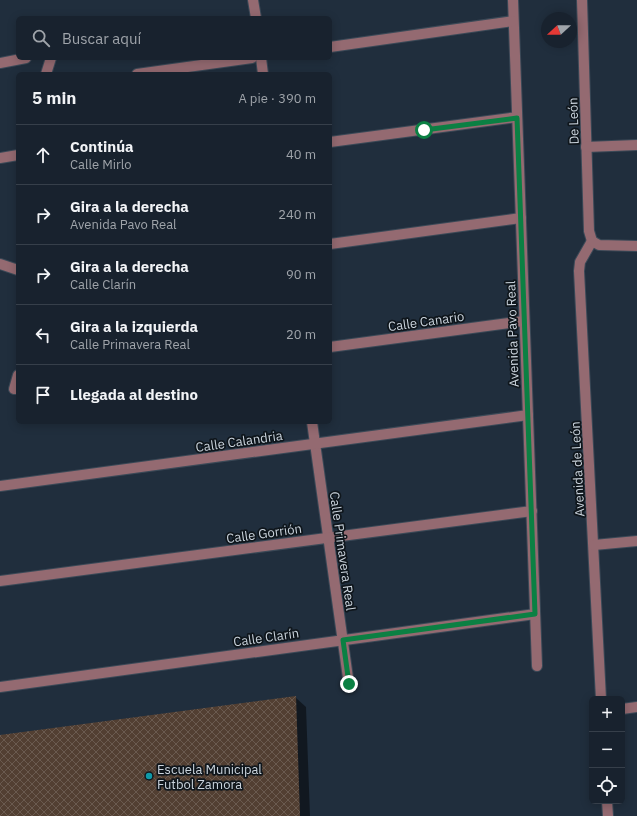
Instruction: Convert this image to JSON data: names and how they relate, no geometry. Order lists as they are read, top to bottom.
{
  "streets": {
    "street": [
      "De León",
      "Calle Canario",
      "Avenida Pavo Real",
      "Calle Calandria",
      "Avenida de León",
      "Calle Gorrión",
      "Calle Primavera Real",
      "Calle Clarín"
    ]
  },
  "crossings": [
    ["De León", "Avenida de León"],
    ["Calle Canario", "Avenida Pavo Real"],
    ["Avenida Pavo Real", "Calle Calandria"],
    ["Avenida Pavo Real", "Calle Gorrión"],
    ["Avenida Pavo Real", "Calle Clarín"],
    ["Calle Calandria", "Calle Primavera Real"],
    ["Calle Gorrión", "Calle Primavera Real"],
    ["Calle Primavera Real", "Calle Clarín"]
  ],
  "places": ["Escuela Municipal Futbol Zamora"],
  "north": "left",
  "page": {
    "search": "Buscar aquí",
    "heading": ["5 min", "A pie · 390 m"],
    "list": [
      ["Continúa", "Calle Mirlo", "40 m"],
      ["Gira a la derecha", "Avenida Pavo Real", "240 m"],
      ["Gira a la derecha", "Calle Clarín", "90 m"],
      ["Gira a la izquierda", "Calle Primavera Real", "20 m"],
      "Llegada al destino"
    ],
    "map_buttons": ["+", "−"]
  }
}
